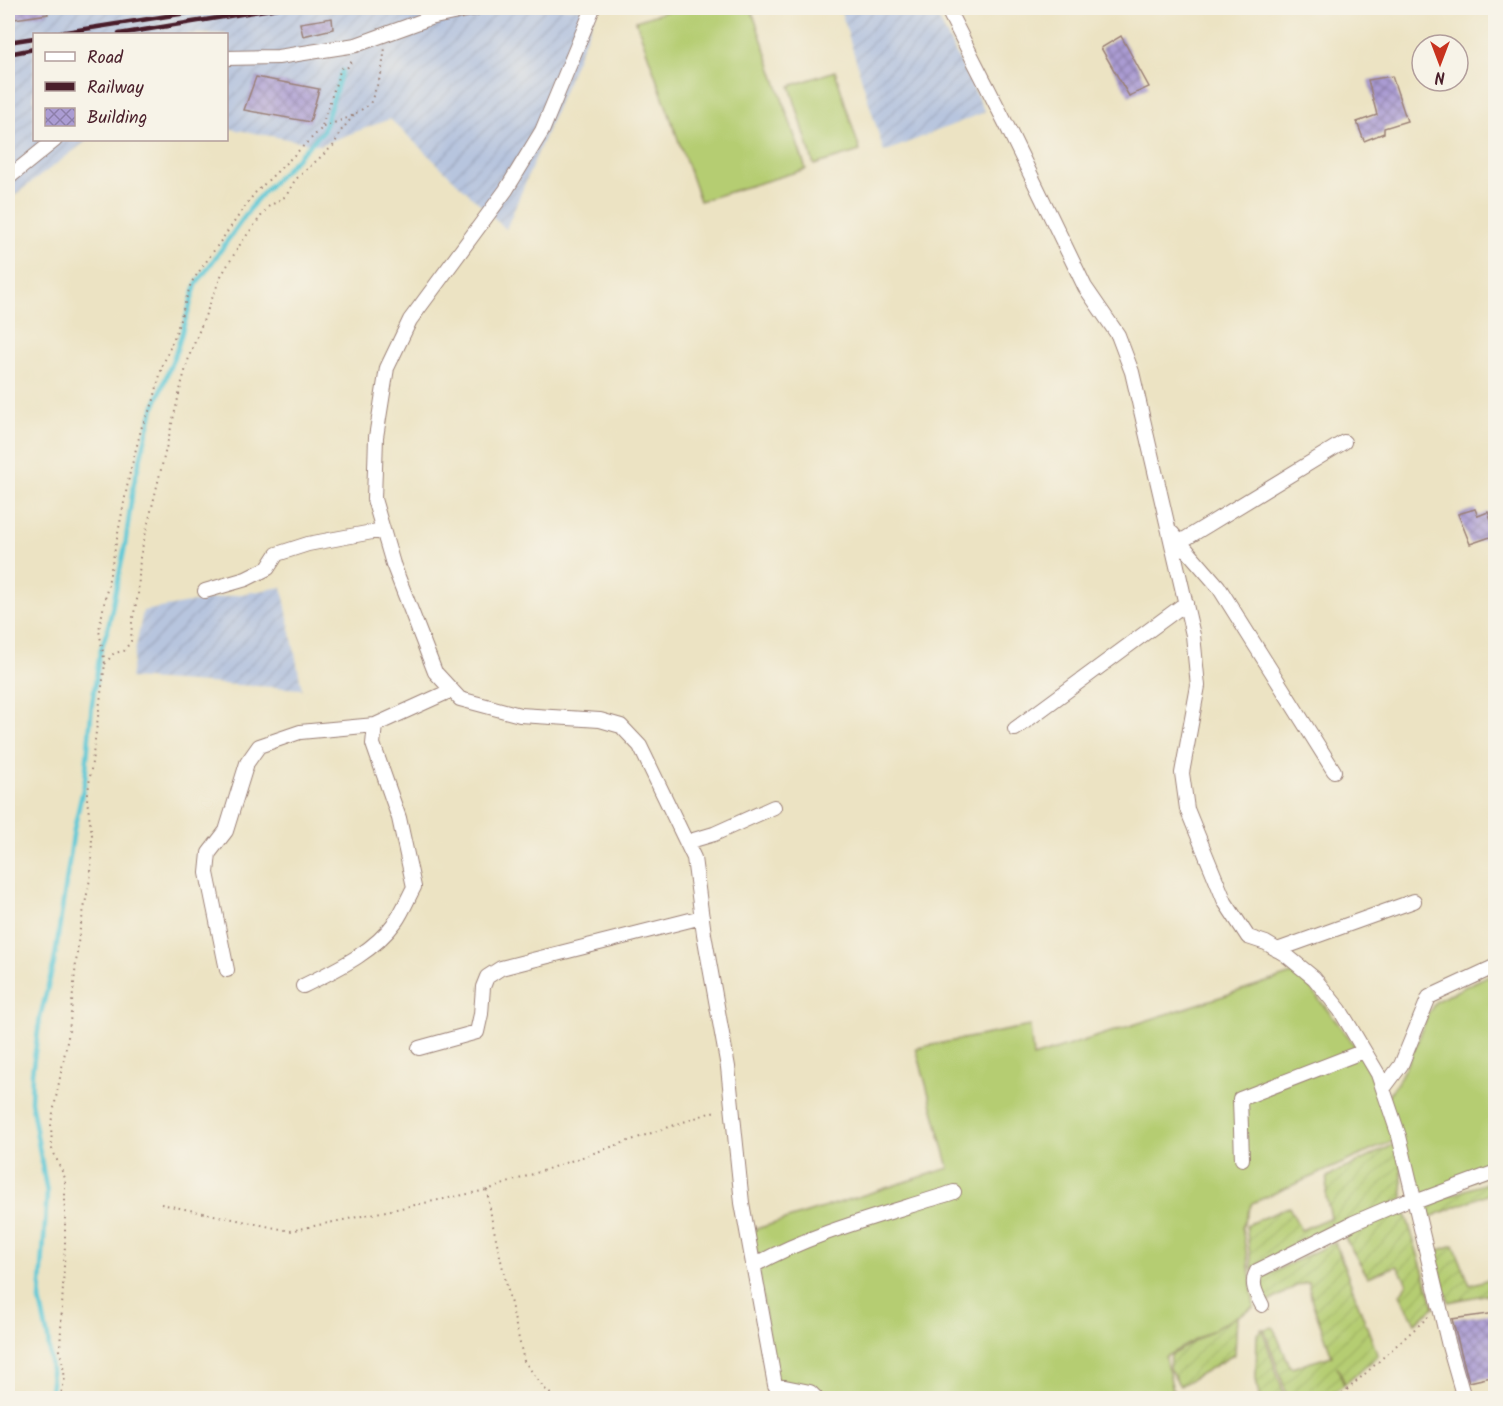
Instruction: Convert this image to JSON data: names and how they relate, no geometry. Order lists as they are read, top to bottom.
{
  "legend": ["Road", "Railway", "Building"],
  "north": "bottom"
}
